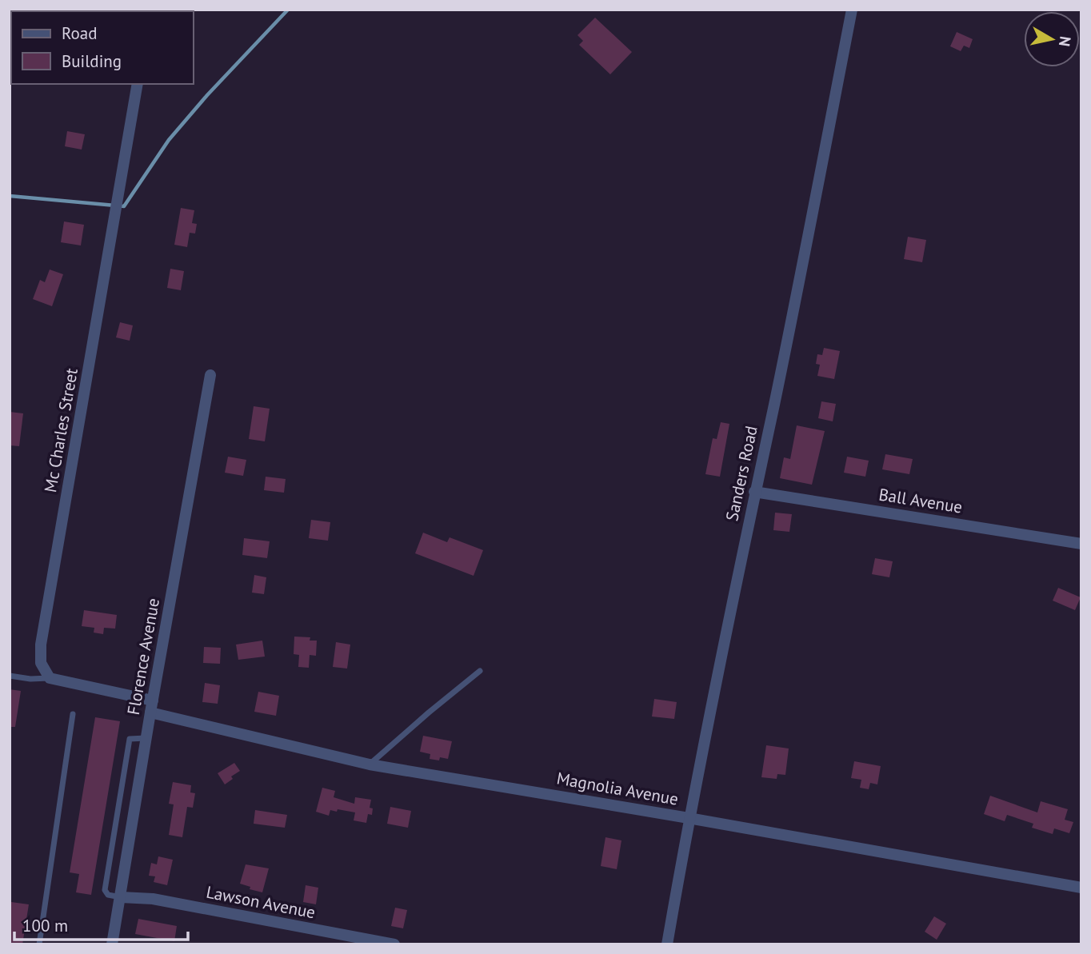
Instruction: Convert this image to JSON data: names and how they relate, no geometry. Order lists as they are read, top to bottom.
{
  "streets": {
    "street": [
      "Mc Charles Street",
      "Sanders Road",
      "Ball Avenue",
      "Florence Avenue",
      "Magnolia Avenue",
      "Lawson Avenue"
    ]
  },
  "crossings": [
    ["Sanders Road", "Ball Avenue"],
    ["Sanders Road", "Magnolia Avenue"],
    ["Florence Avenue", "Magnolia Avenue"],
    ["Florence Avenue", "Lawson Avenue"]
  ],
  "legend": ["Road", "Building"],
  "scale_bar": "100 m",
  "north": "right"
}
